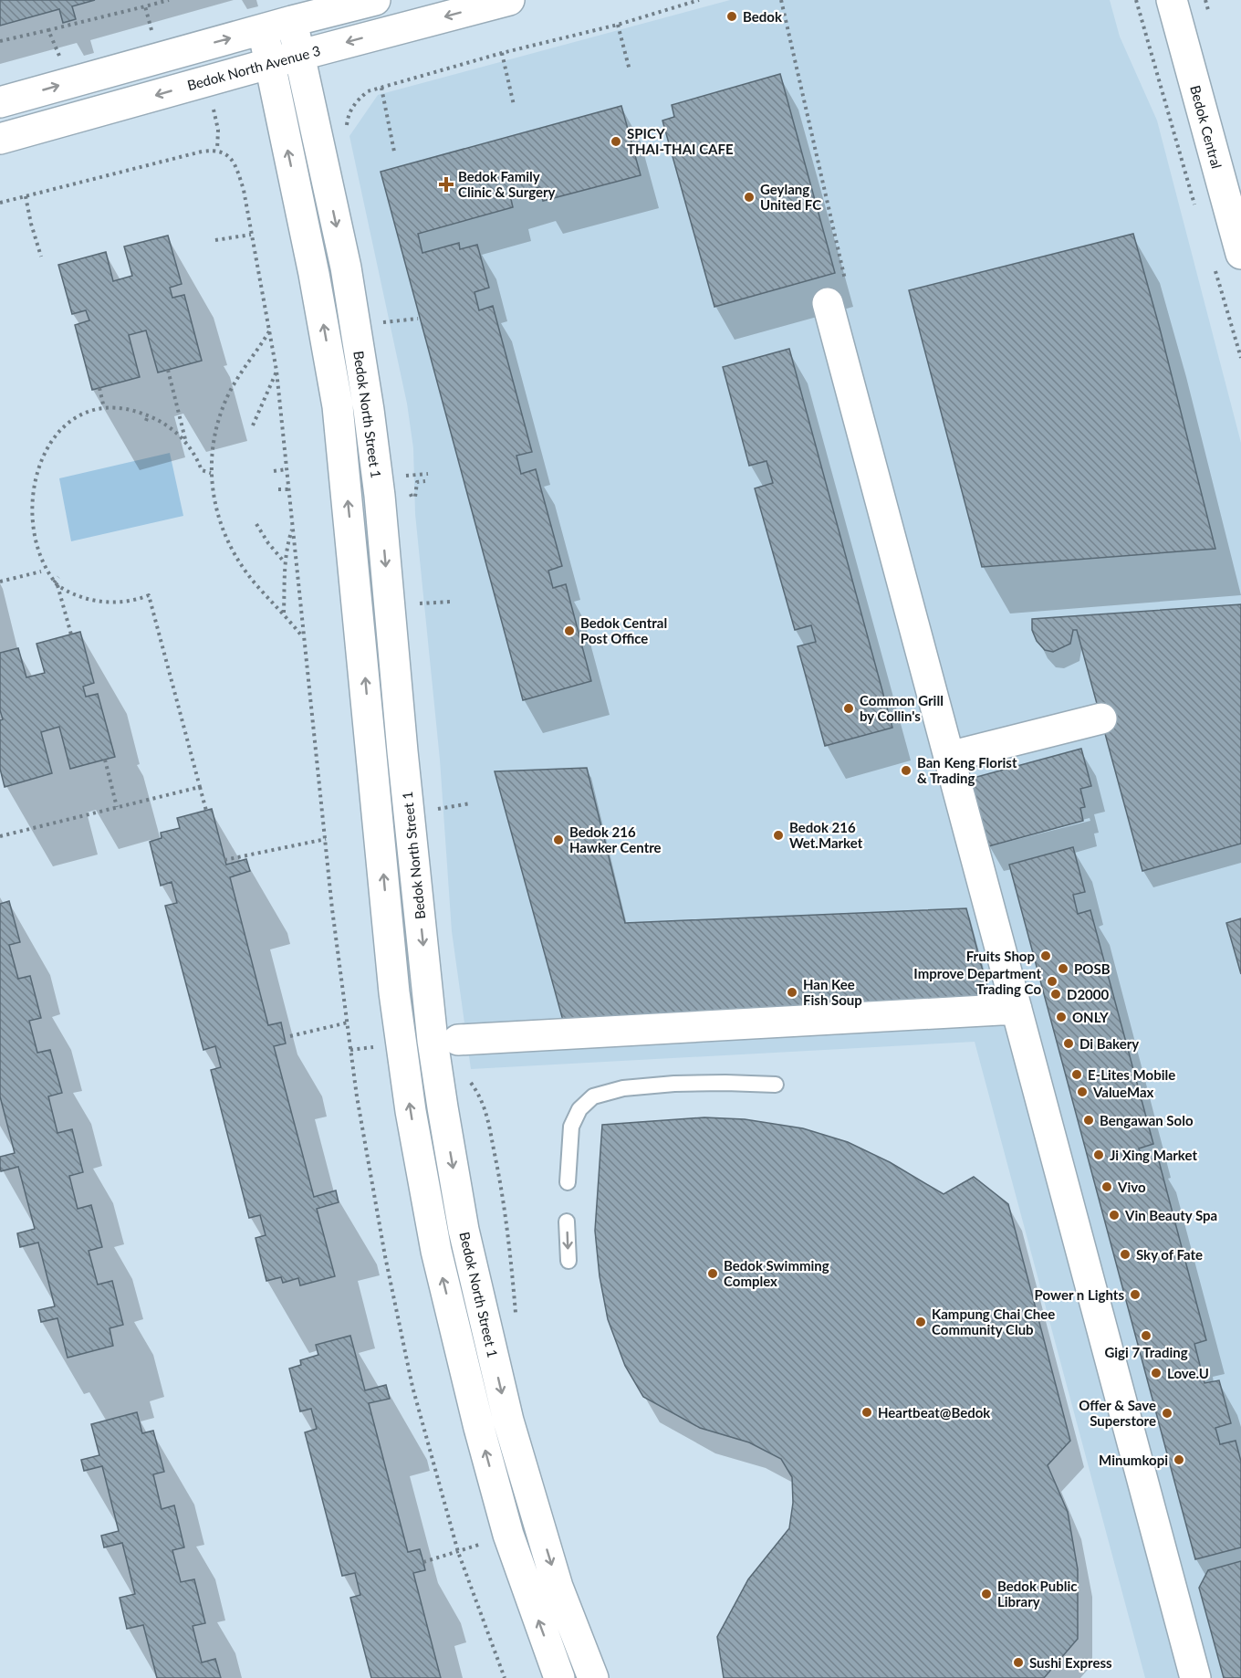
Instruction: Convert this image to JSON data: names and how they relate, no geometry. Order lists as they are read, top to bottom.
{
  "streets": {
    "street": ["Bedok North Avenue 3", "Bedok Central", "Bedok North Street 1"]
  },
  "crossings": [
    ["Bedok North Avenue 3", "Bedok North Street 1"]
  ],
  "places": {
    "other": [
      "Bedok",
      "SPICY THAI-THAI CAFE",
      "Geylang United FC",
      "Bedok Central Post Office",
      "Common Grill by Collin's",
      "Ban Keng Florist & Trading",
      "Bedok 216 Wet.Market",
      "Bedok 216 Hawker Centre",
      "Fruits Shop",
      "POSB",
      "Improve Department Trading Co",
      "Han Kee Fish Soup",
      "D2000",
      "ONLY",
      "Di Bakery",
      "E-Lites Mobile",
      "ValueMax",
      "Bengawan Solo",
      "Ji Xing Market",
      "Vivo",
      "Vin Beauty Spa",
      "Sky of Fate",
      "Bedok Swimming Complex",
      "Power n Lights",
      "Kampung Chai Chee Community Club",
      "Gigi 7 Trading",
      "Love.U",
      "Heartbeat@Bedok",
      "Offer & Save Superstore",
      "Minumkopi",
      "Bedok Public Library",
      "Sushi Express"
    ],
    "health": ["Bedok Family Clinic & Surgery"]
  }
}
